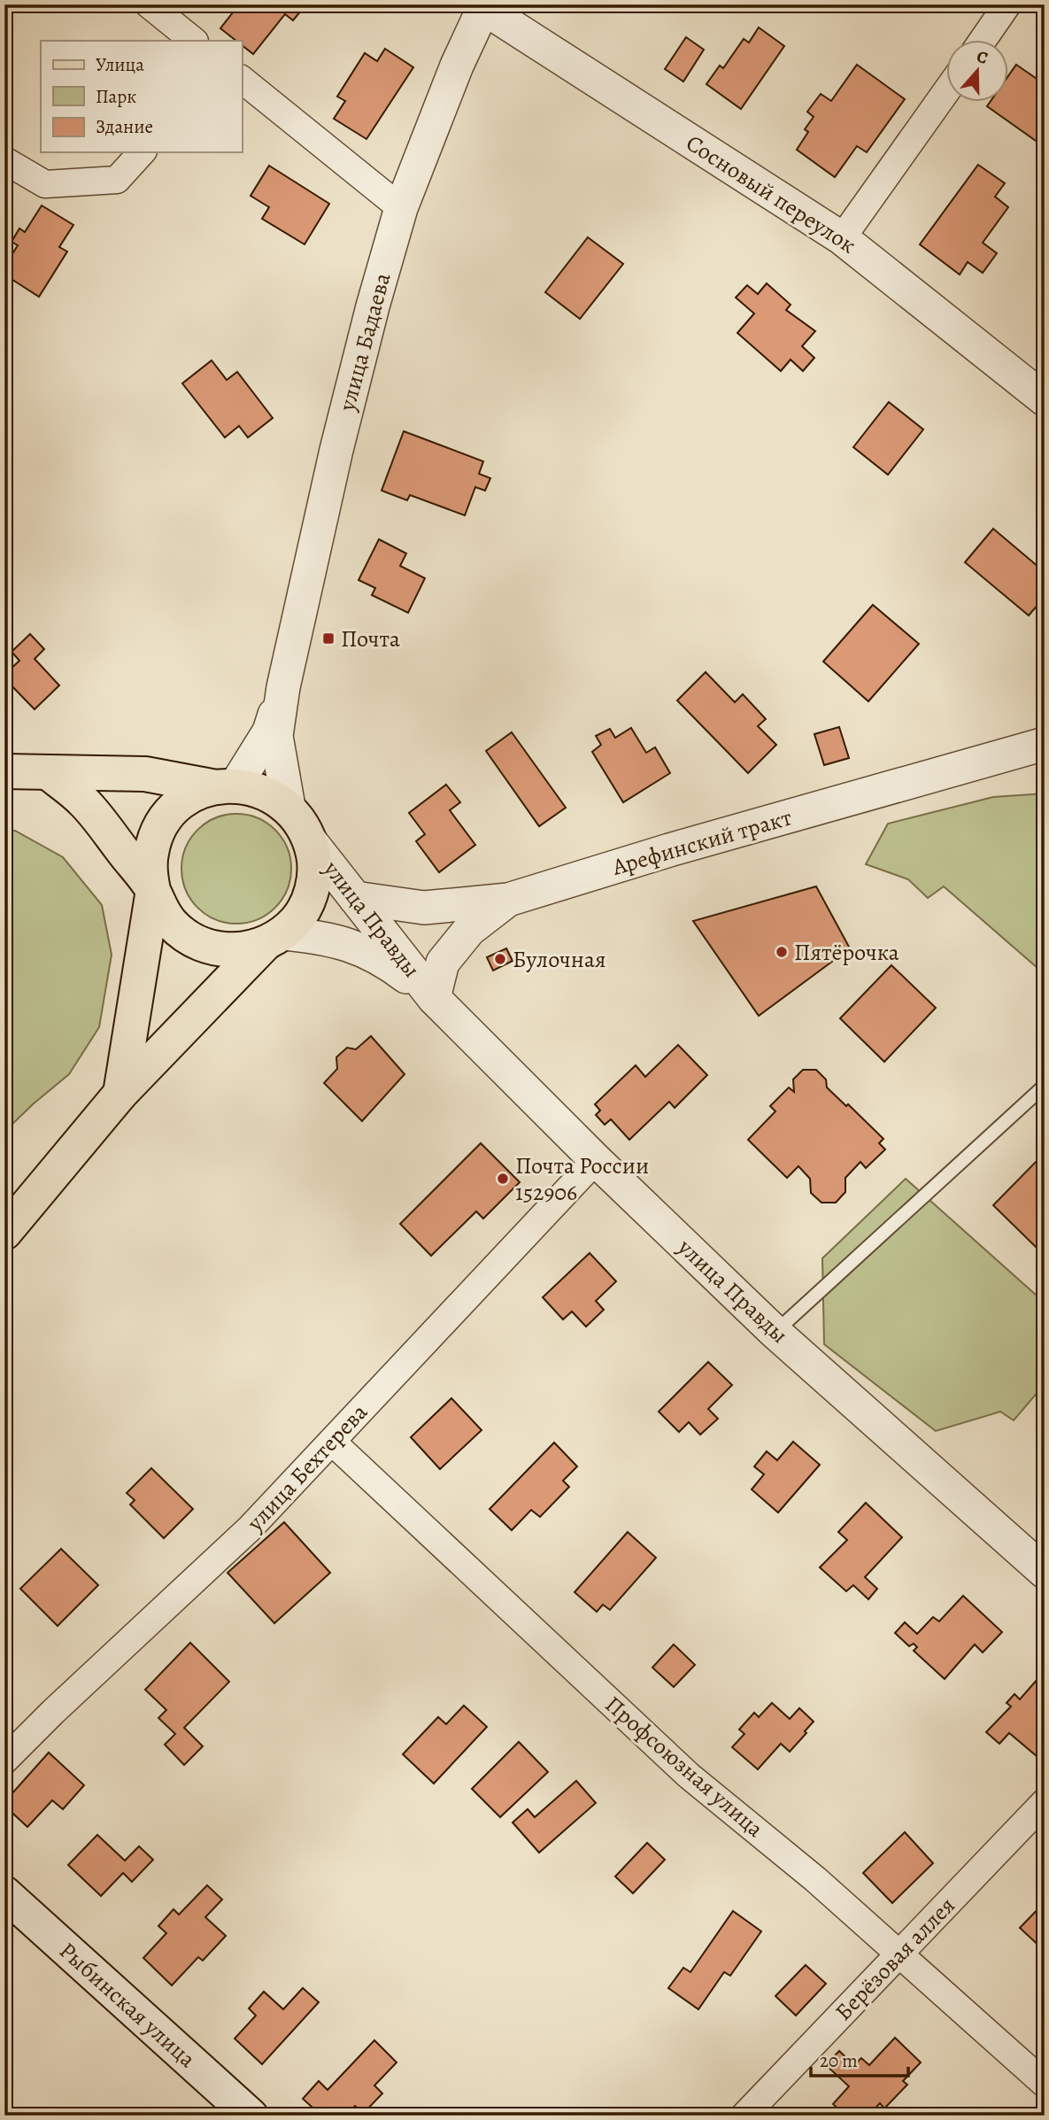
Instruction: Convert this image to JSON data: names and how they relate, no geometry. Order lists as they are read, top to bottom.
{
  "streets": {
    "main road": ["Рыбинская улица"],
    "street": [
      "Сосновый переулок",
      "улица Бадаева",
      "Арефинский тракт",
      "улица Правды",
      "улица Бехтерева",
      "Профсоюзная улица",
      "Берёзовая аллея"
    ]
  },
  "crossings": [
    ["Сосновый переулок", "улица Бадаева"],
    ["улица Бадаева", "улица Правды"],
    ["Арефинский тракт", "улица Правды"],
    ["улица Правды", "улица Бехтерева"],
    ["улица Бехтерева", "Профсоюзная улица"],
    ["Профсоюзная улица", "Берёзовая аллея"]
  ],
  "places": {
    "transit": ["Почта"],
    "other": ["Пятёрочка", "Булочная", "Почта России 152906"]
  },
  "legend": ["Улица", "Парк", "Здание"],
  "scale_bar": "20 m",
  "north": "top"
}
